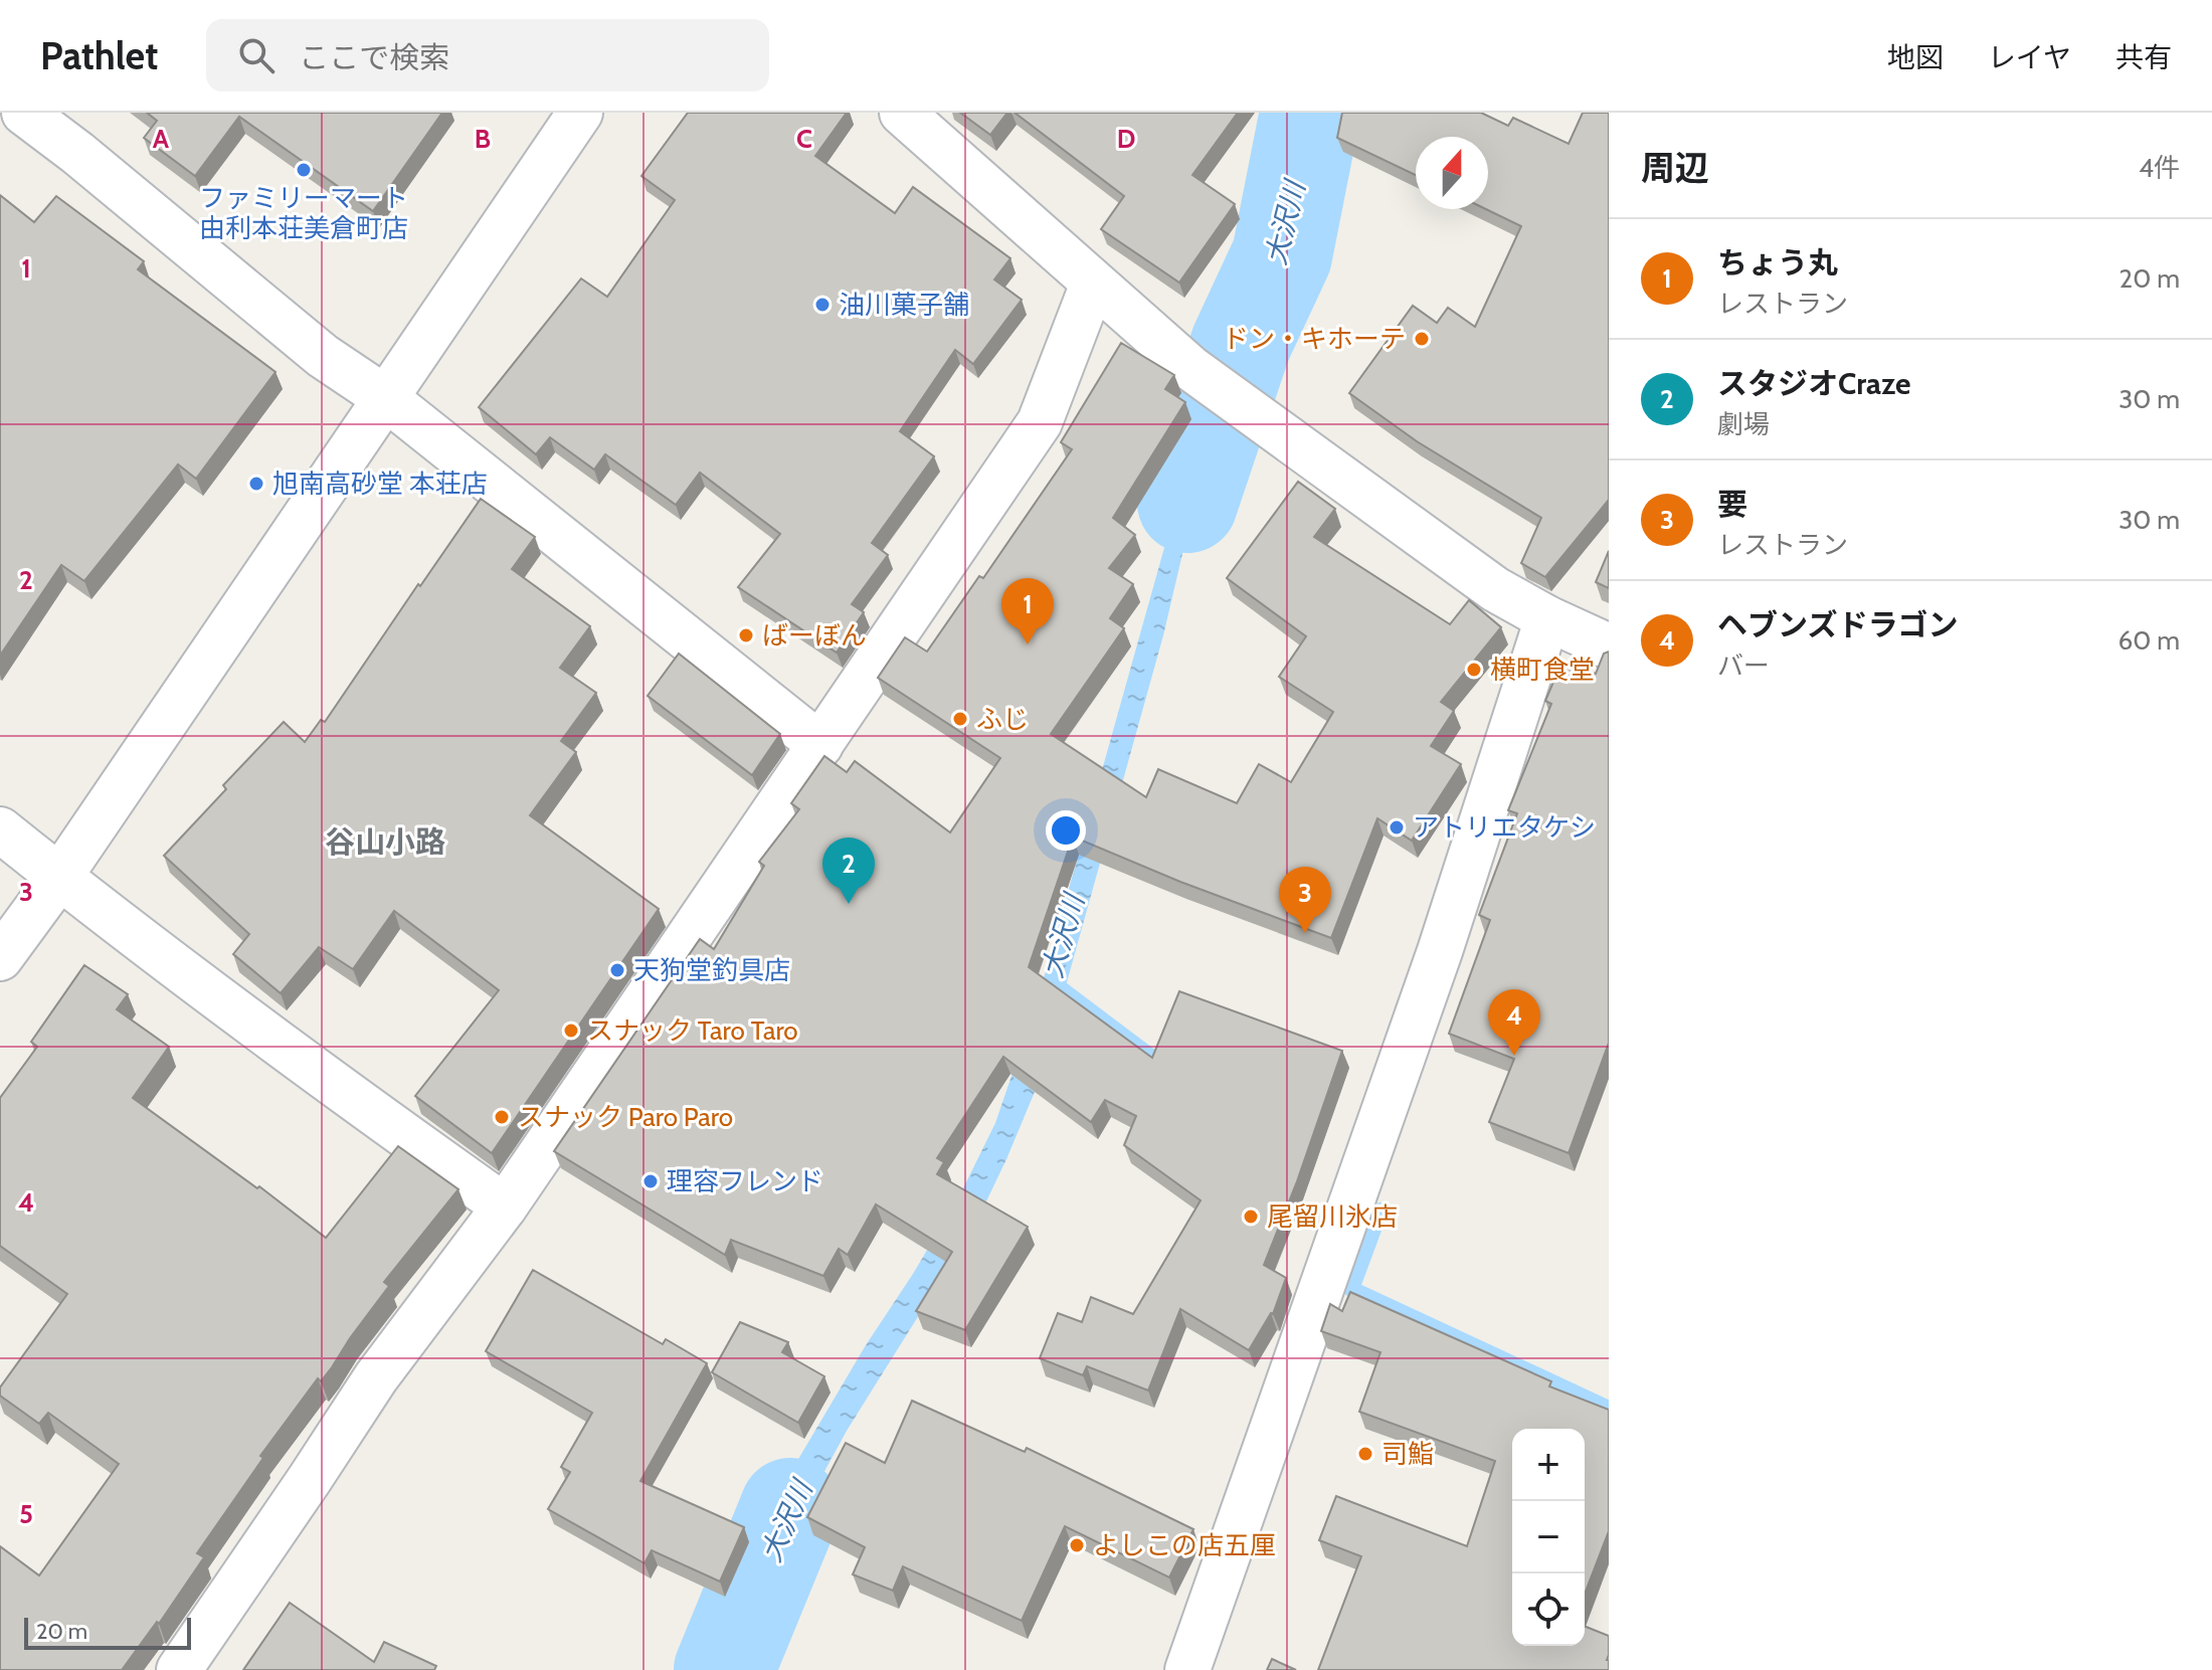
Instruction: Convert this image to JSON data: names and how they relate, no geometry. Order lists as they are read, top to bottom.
{
  "districts": ["谷山小路"],
  "water": ["大沢川"],
  "places": [
    "ファミリーマート 由利本荘美倉町店",
    "油川菓子舗",
    "ドン・キホーテ",
    "旭南高砂堂 本荘店",
    "ばーぼん",
    "横町食堂",
    "ふじ",
    "アトリエタケシ",
    "天狗堂釣具店",
    "スナック Taro Taro",
    "スナック Paro Paro",
    "理容フレンド",
    "尾留川氷店",
    "司鮨",
    "よしこの店五厘"
  ],
  "scale_bar": "20 m",
  "north": "top",
  "page": {
    "header": "Pathlet",
    "search": "ここで検索",
    "nav": ["地図", "レイヤ", "共有"],
    "heading": ["周辺", "4件"],
    "list": [
      {
        "mark": "1",
        "name": "ちょう丸",
        "note": "レストラン",
        "value": "20 m"
      },
      {
        "mark": "2",
        "name": "スタジオCraze",
        "note": "劇場",
        "value": "30 m"
      },
      {
        "mark": "3",
        "name": "要",
        "note": "レストラン",
        "value": "30 m"
      },
      {
        "mark": "4",
        "name": "ヘブンズドラゴン",
        "note": "バー",
        "value": "60 m"
      }
    ],
    "pins": [
      "1",
      "2",
      "3",
      "4"
    ],
    "map_buttons": ["+", "−"],
    "scale": "20 m"
  },
  "grid": {
    "columns": [
      "A",
      "B",
      "C",
      "D"
    ],
    "rows": [
      "1",
      "2",
      "3",
      "4",
      "5"
    ]
  }
}
